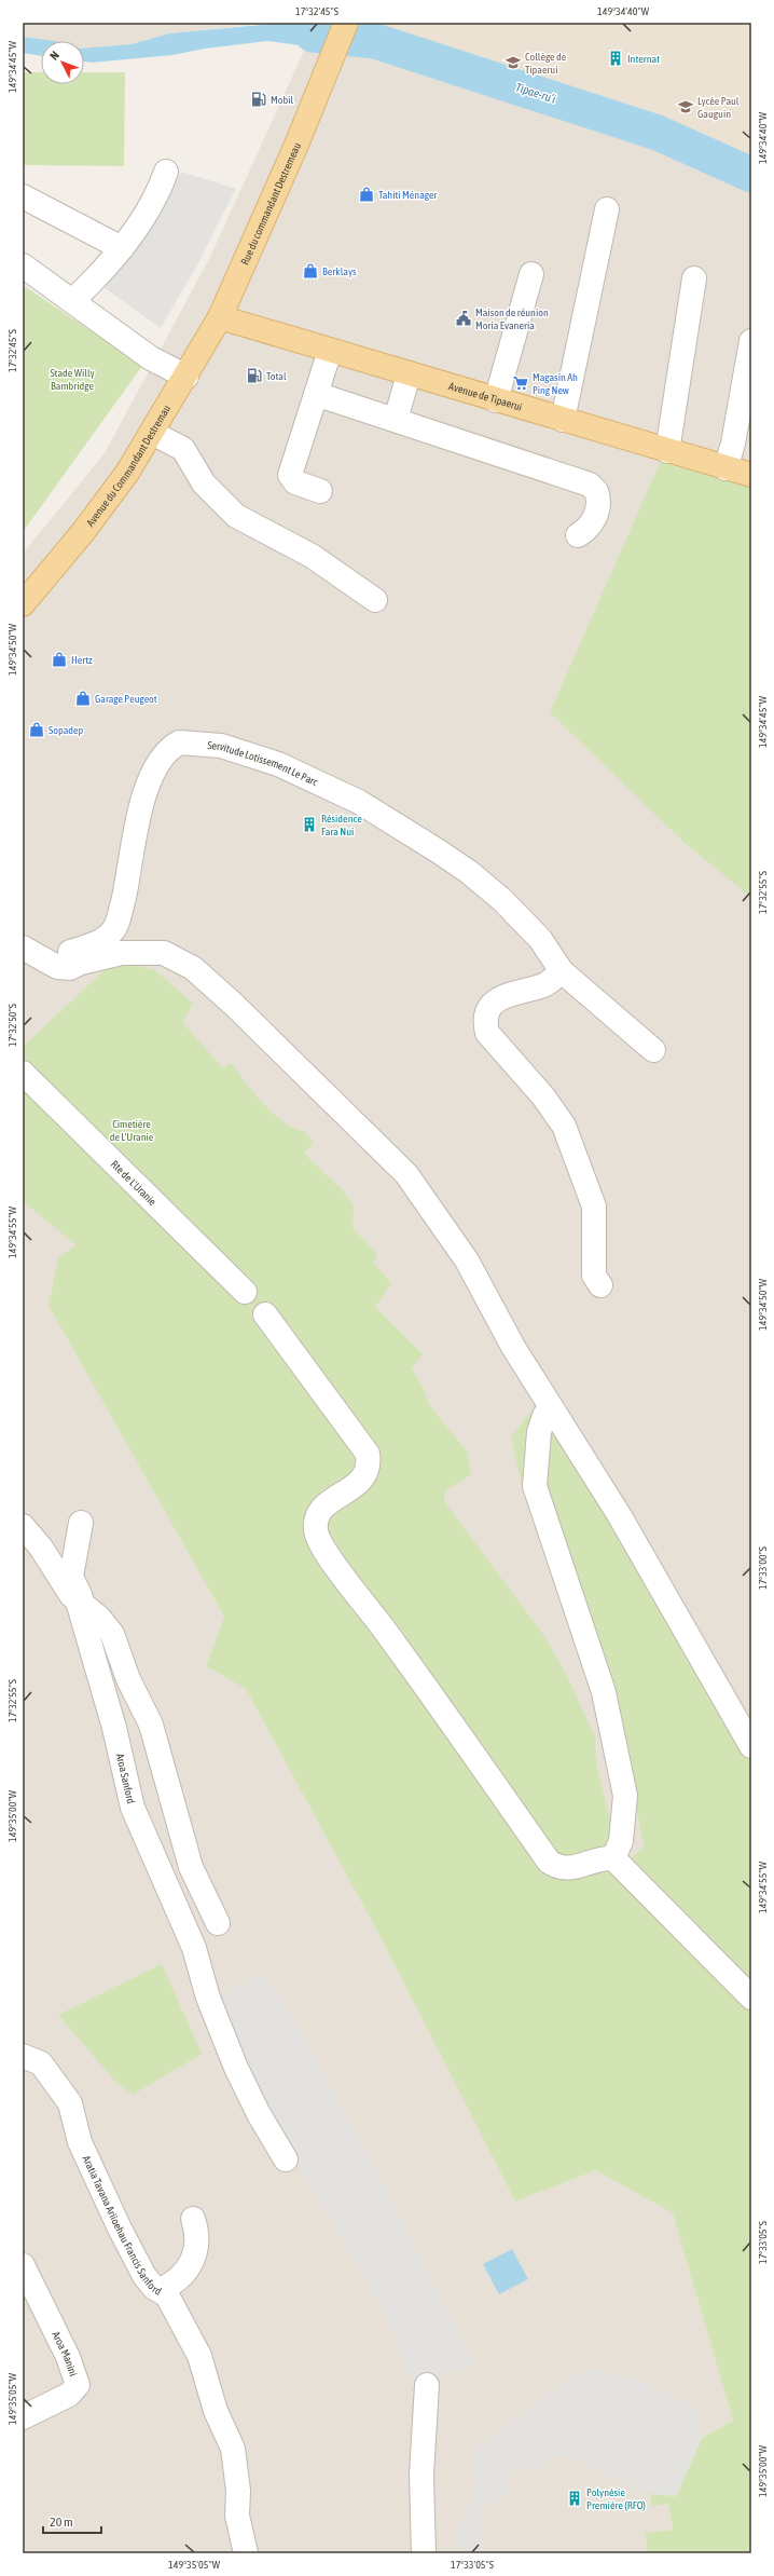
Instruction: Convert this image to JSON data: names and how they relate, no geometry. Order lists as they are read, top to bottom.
{
  "streets": {
    "main road": ["Rue du commandant Destremeau", "Avenue de Tipaerui", "Avenue du Commandant Destremau"],
    "street": [
      "Servitude Lotissement Le Parc",
      "Rte de L'Uranie",
      "Aroa Sanford",
      "Aratia Tavana Ariioehau Francis Sanford",
      "Aroa Manini"
    ]
  },
  "crossings": [
    ["Rue du commandant Destremeau", "Avenue de Tipaerui"],
    ["Rue du commandant Destremeau", "Avenue du Commandant Destremau"],
    ["Avenue de Tipaerui", "Avenue du Commandant Destremau"]
  ],
  "water": ["Tipae-ru’i"],
  "parks": ["Stade Willy Bambridge", "Cimetière de L'Uranie"],
  "places": {
    "building": ["Internat", "Résidence Fara Nui", "Polynésie Première (RFO)"],
    "school or university": ["Collège de Tipaerui", "Lycée Paul Gauguin"],
    "fuel station": ["Mobil", "Total"],
    "shop": [
      "Tahiti Ménager",
      "Berklays",
      "Hertz",
      "Garage Peugeot",
      "Sopadep"
    ],
    "public building": ["Maison de réunion Moria Evaneria"],
    "supermarket": ["Magasin Ah Ping New"]
  },
  "scale_bar": "20 m",
  "north": "top left",
  "coordinates": [
    "17°32'45\"S",
    "149°34'40\"W",
    "149°34'45\"W",
    "149°34'50\"W",
    "17°32'55\"S",
    "17°32'50\"S",
    "149°34'55\"W",
    "17°33'00\"S",
    "149°35'00\"W",
    "17°33'05\"S",
    "149°35'05\"W"
  ]
}
